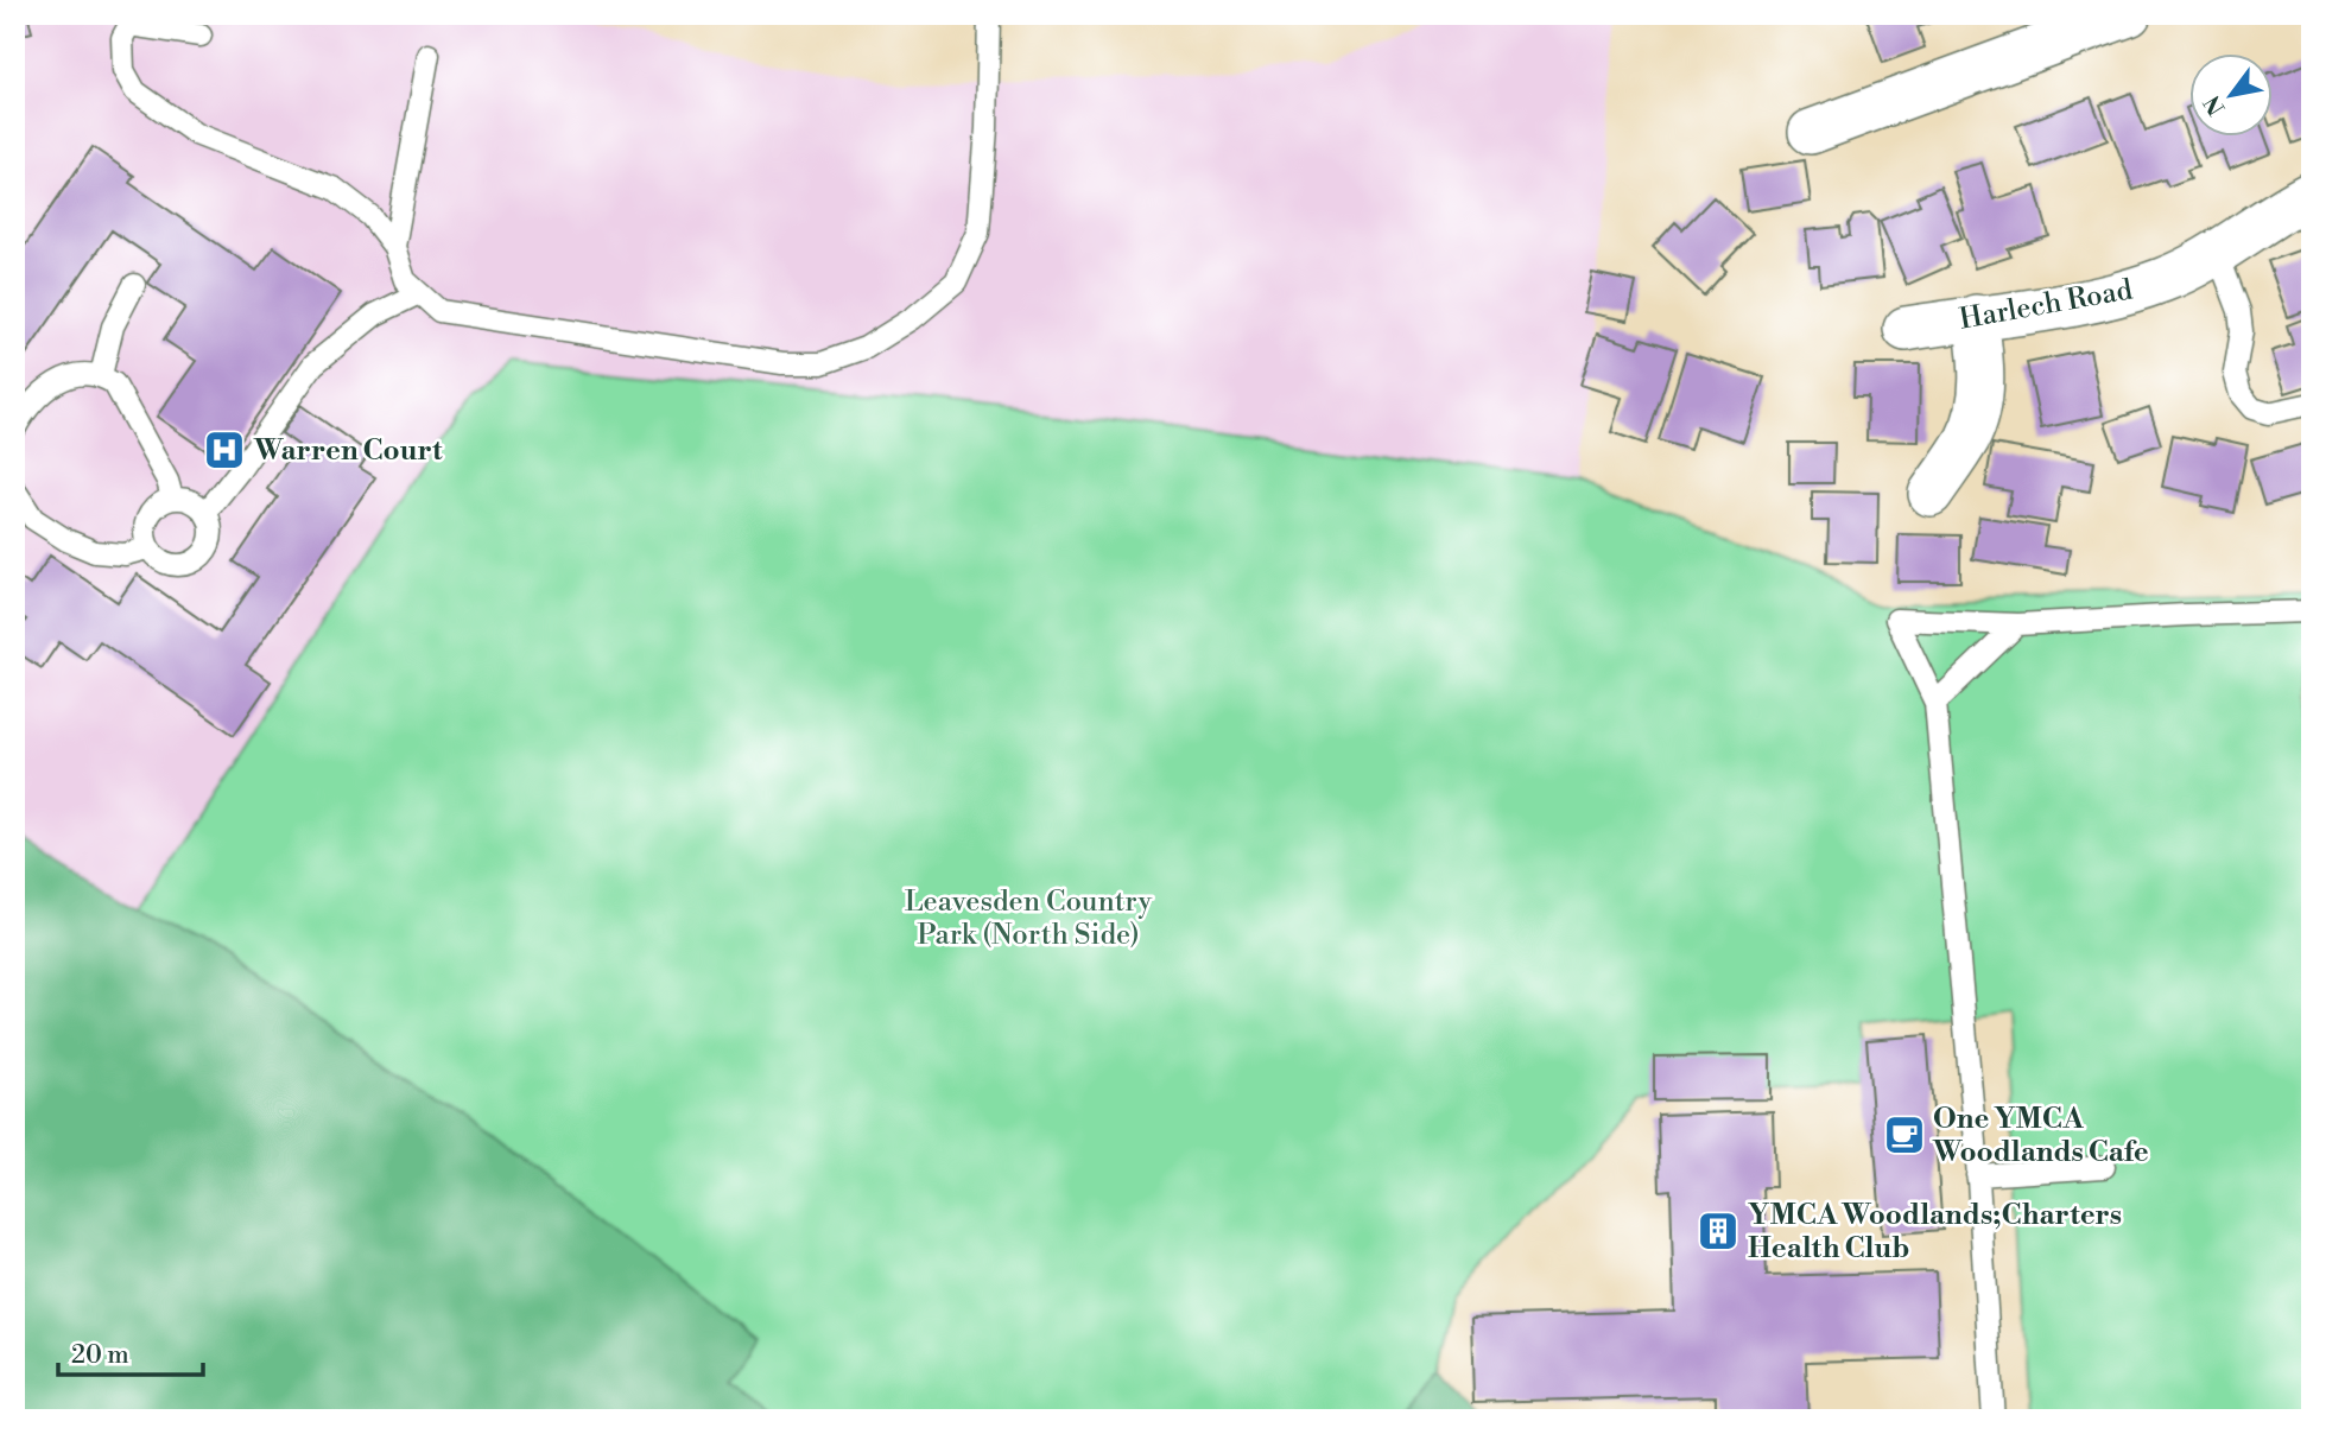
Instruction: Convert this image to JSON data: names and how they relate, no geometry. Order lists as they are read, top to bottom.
{
  "streets": {
    "street": ["Harlech Road"]
  },
  "parks": ["Leavesden Country Park (North Side)"],
  "places": {
    "hospital": ["Warren Court"],
    "cafe": ["One YMCA Woodlands Cafe"],
    "building": ["YMCA Woodlands;Charters Health Club"]
  },
  "scale_bar": "20 m",
  "north": "bottom left"
}
